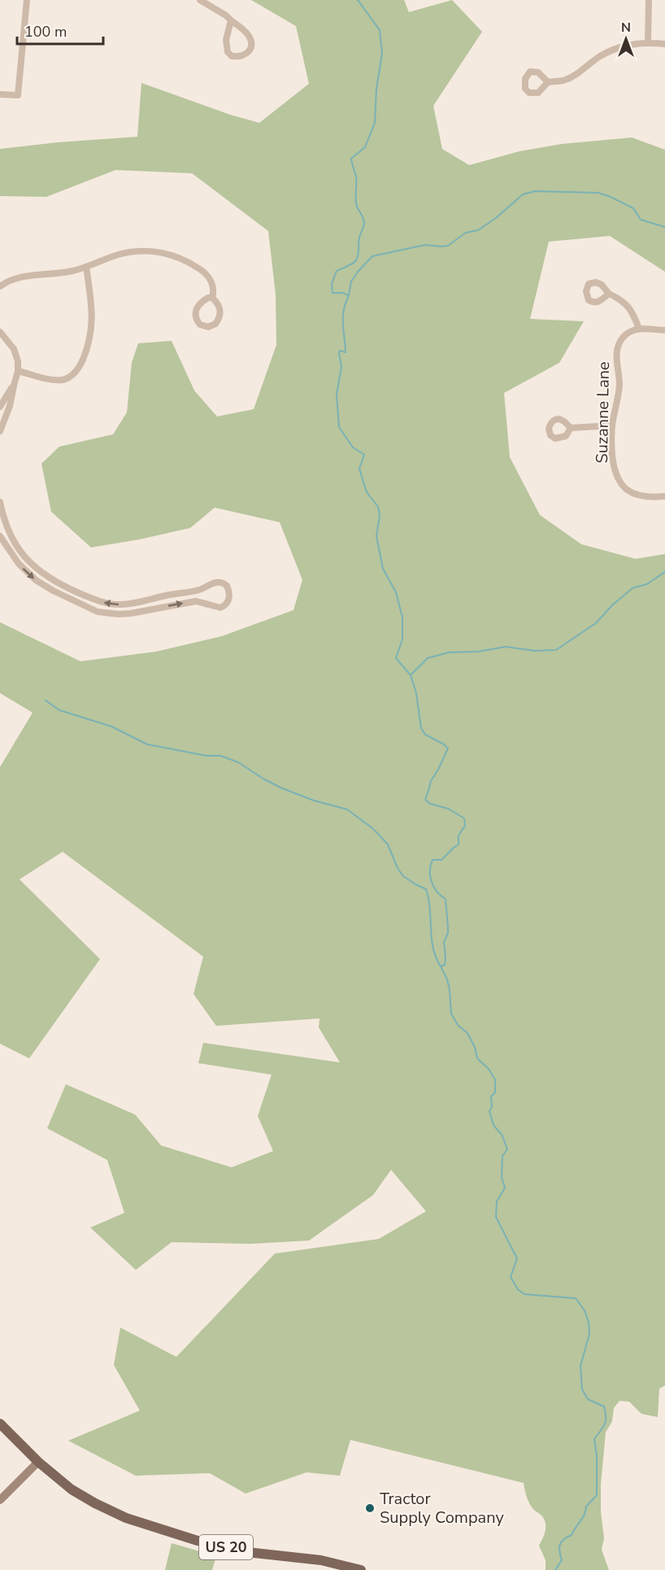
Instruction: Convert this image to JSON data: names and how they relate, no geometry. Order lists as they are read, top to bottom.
{
  "streets": {
    "main road": ["US 20"],
    "street": ["Suzanne Lane"]
  },
  "places": ["Tractor Supply Company"],
  "scale_bar": "100 m",
  "north": "top"
}
